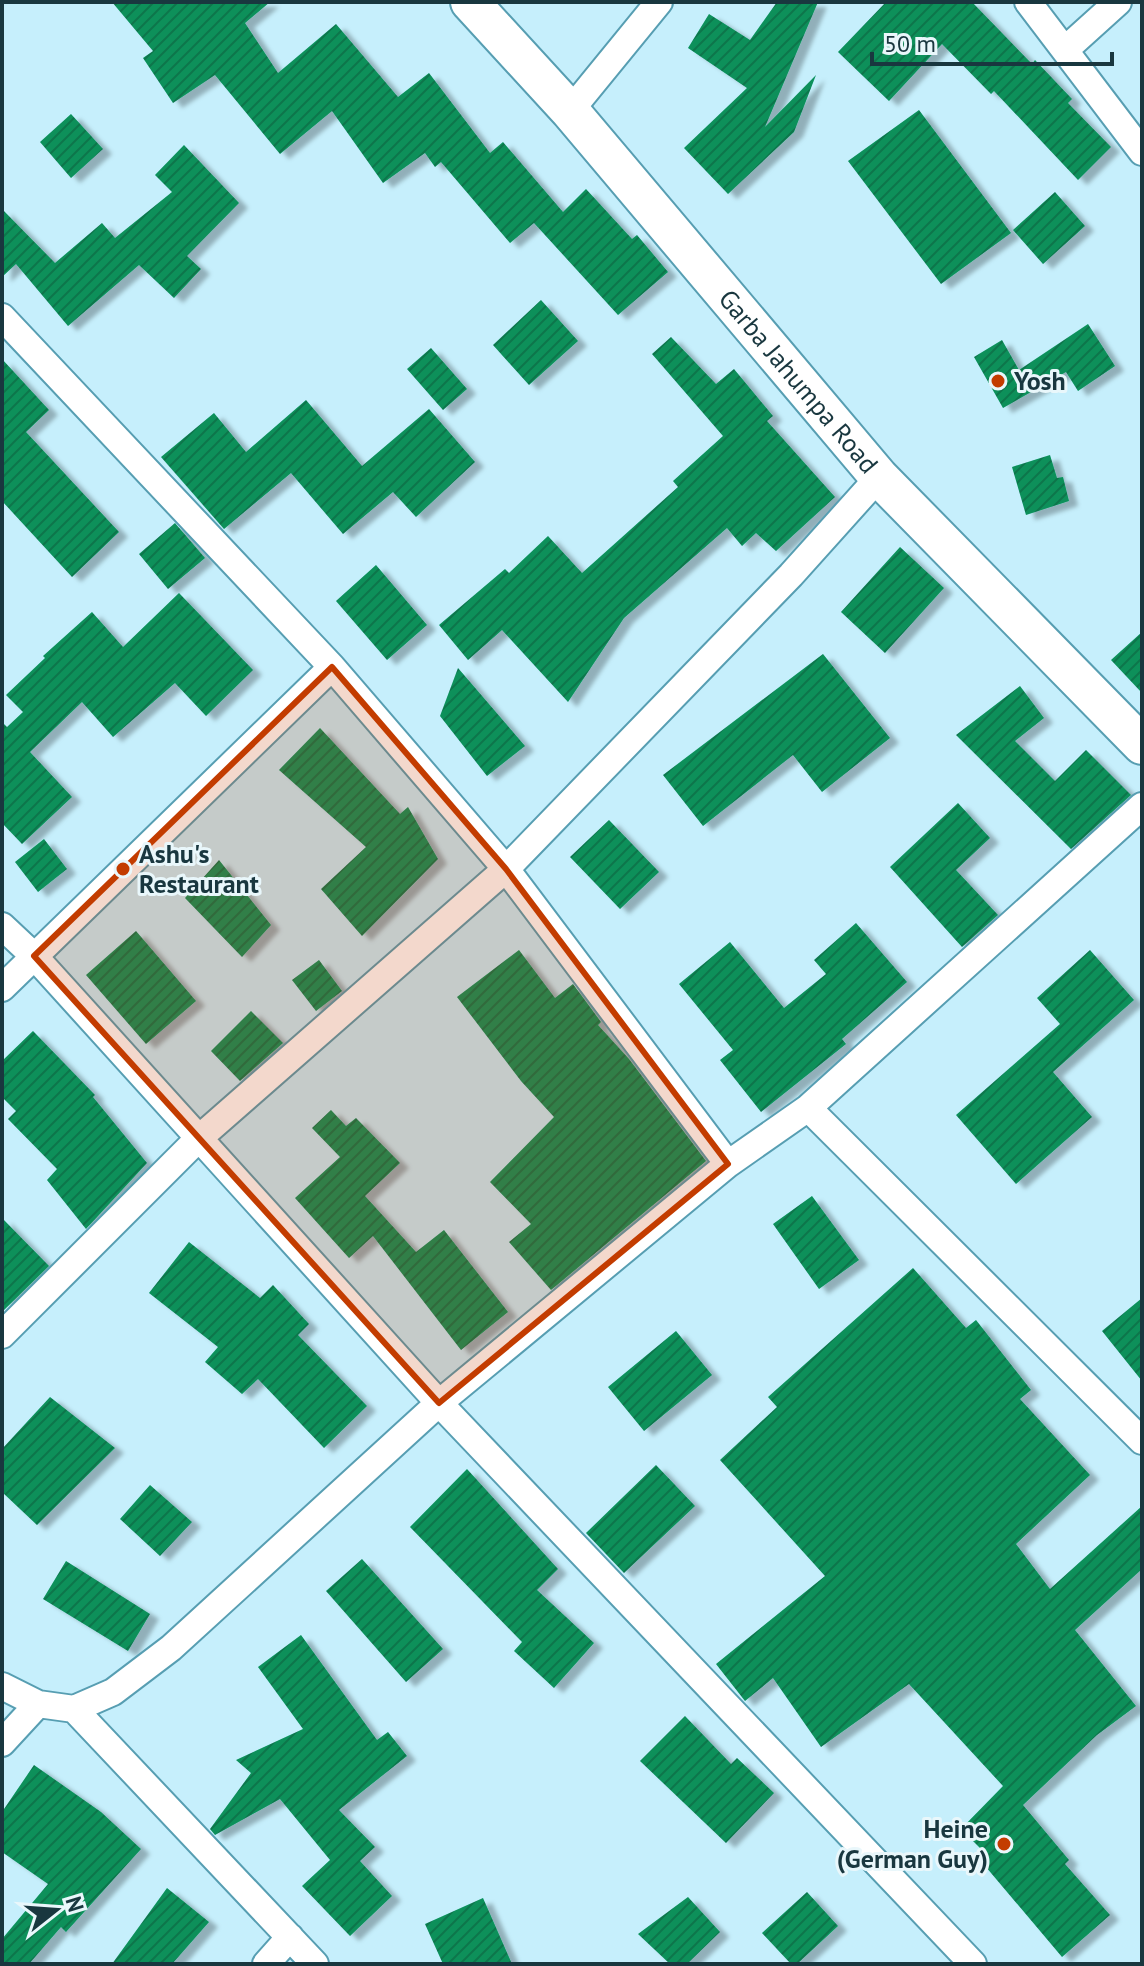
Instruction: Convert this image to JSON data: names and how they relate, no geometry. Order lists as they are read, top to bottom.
{
  "streets": {
    "street": ["Garba Jahumpa Road"]
  },
  "places": ["Yosh", "Ashu's Restaurant", "Heine (German Guy)"],
  "scale_bar": "50 m",
  "north": "right"
}
